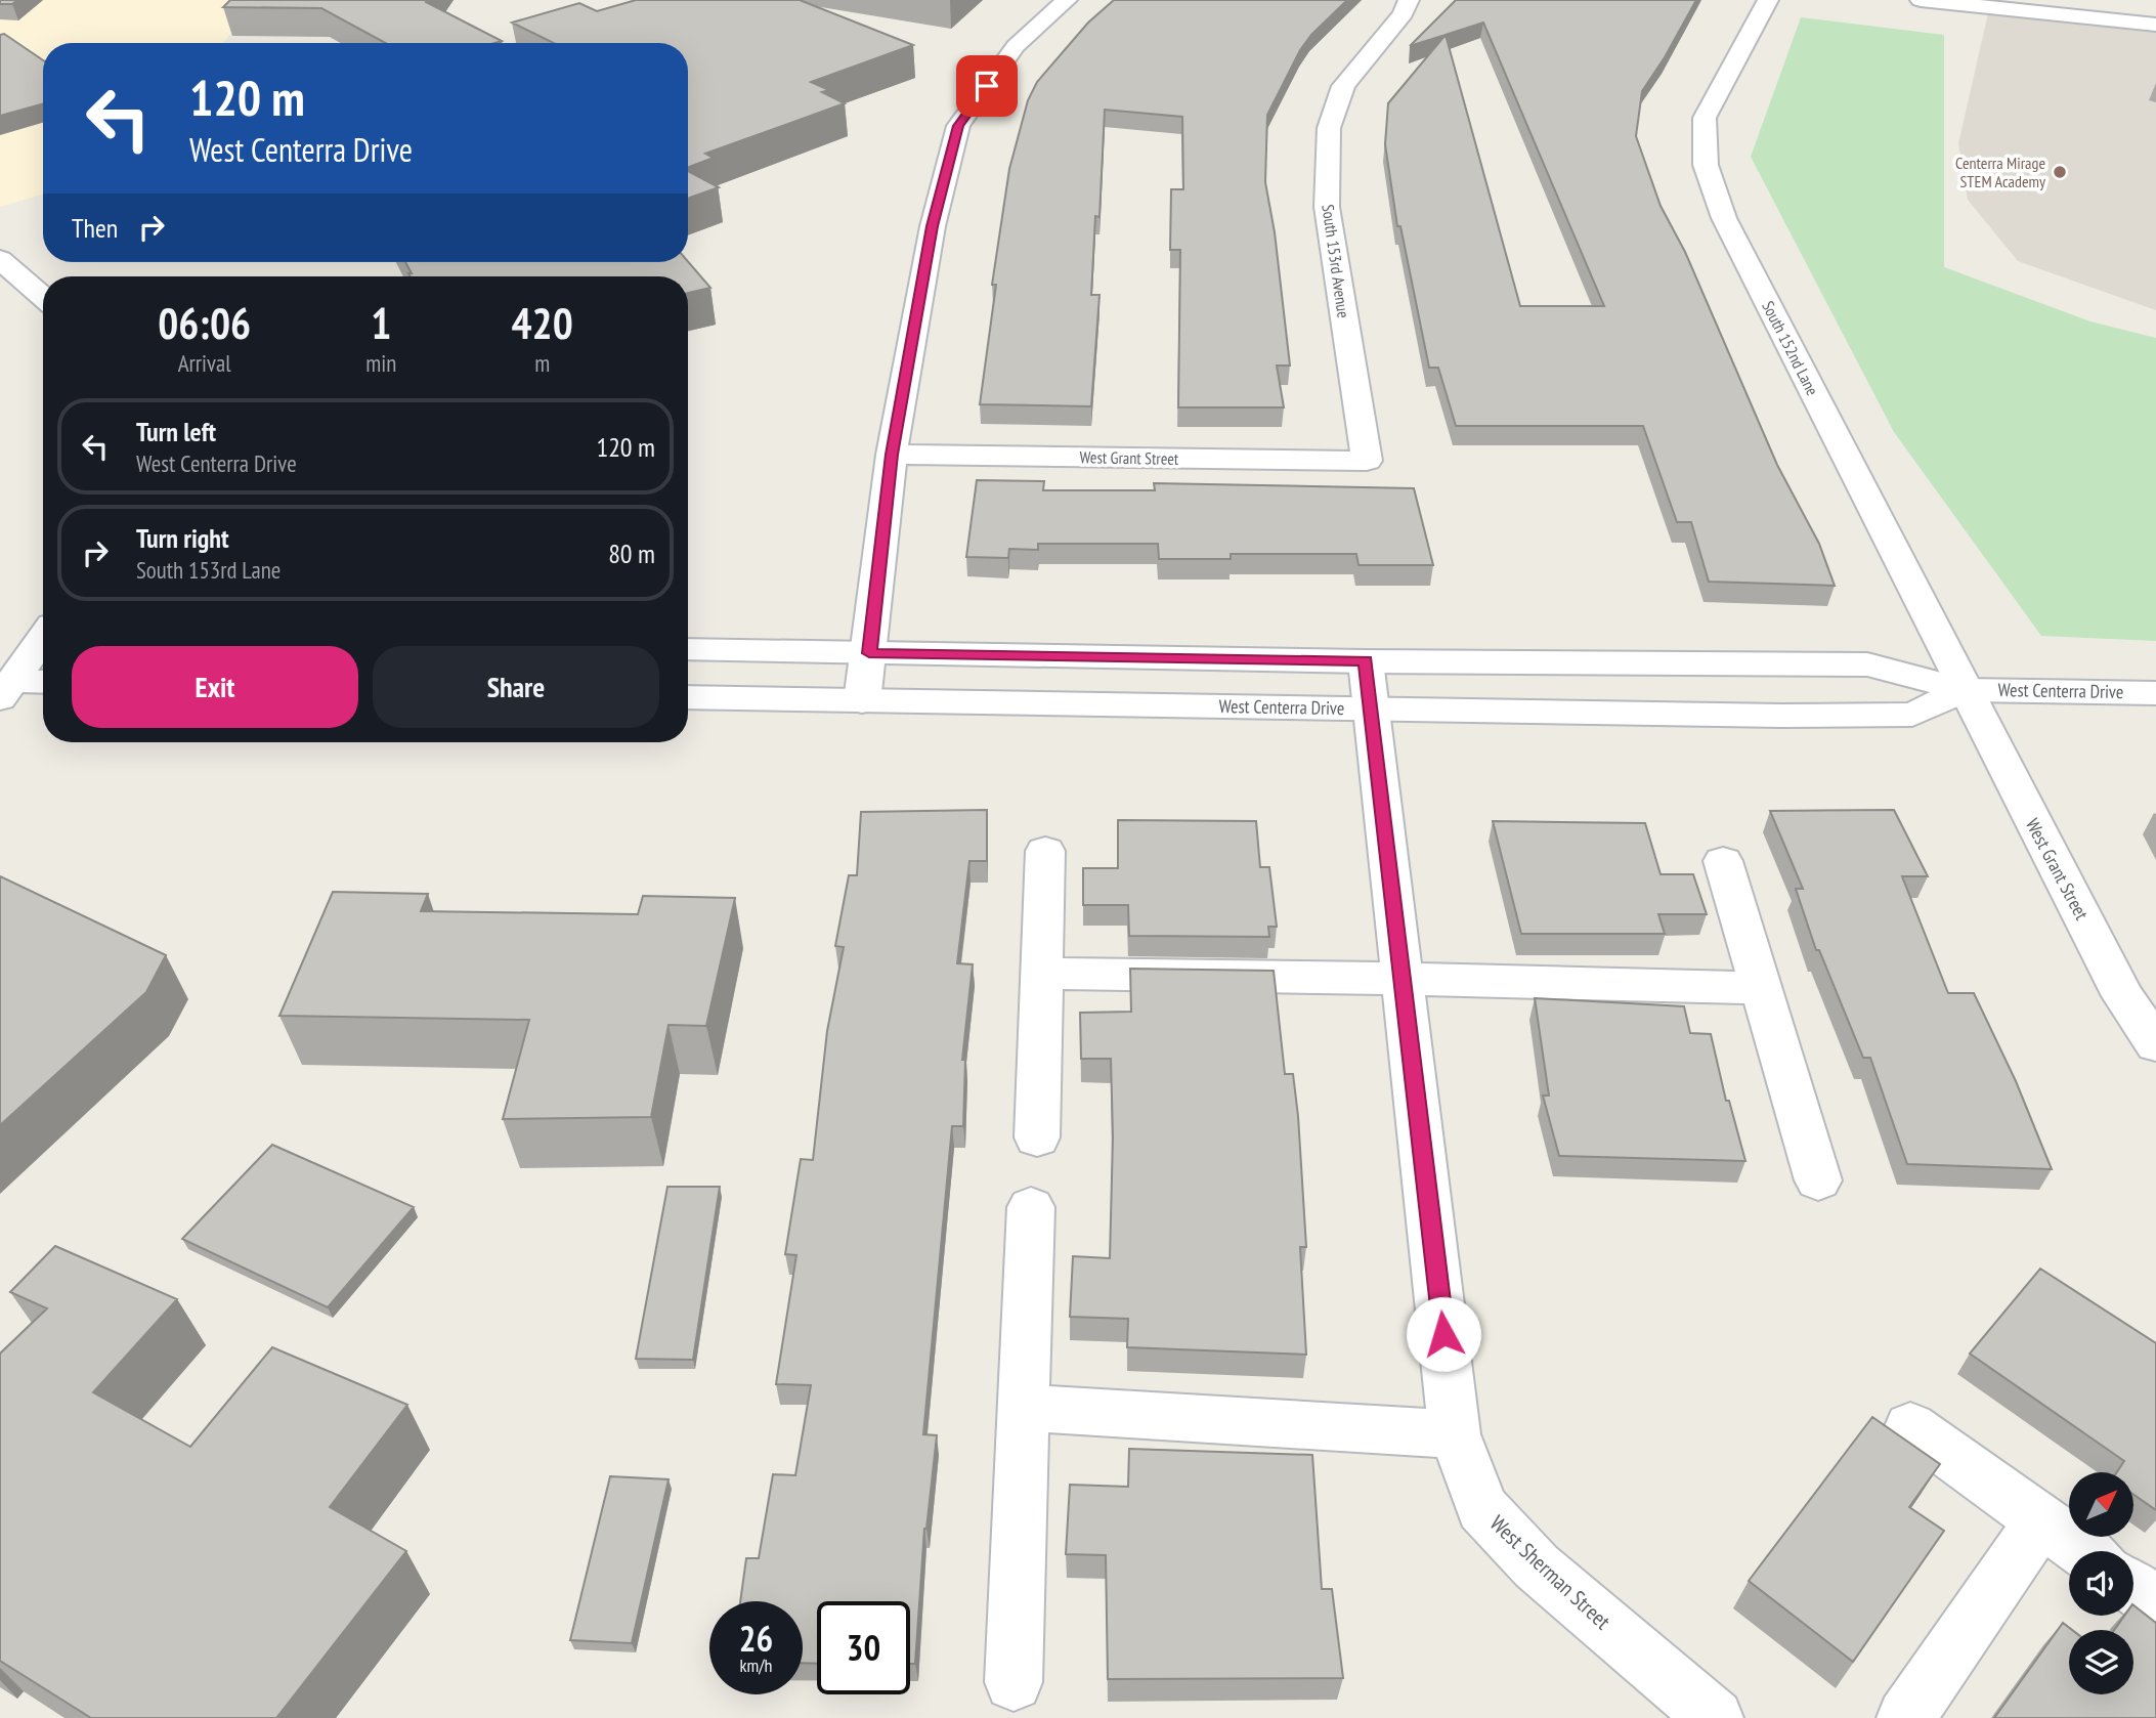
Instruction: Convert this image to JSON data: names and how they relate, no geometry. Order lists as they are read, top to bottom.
{
  "streets": {
    "street": [
      "South 153rd Avenue",
      "South 152nd Lane",
      "West Grant Street",
      "West Centerra Drive",
      "West Sherman Street"
    ]
  },
  "crossings": [
    ["South 153rd Avenue", "West Grant Street"],
    ["South 152nd Lane", "West Grant Street"],
    ["South 152nd Lane", "West Centerra Drive"],
    ["West Grant Street", "West Centerra Drive"],
    ["West Centerra Drive", "West Sherman Street"]
  ],
  "places": ["Centerra Mirage STEM Academy"],
  "north": "top right",
  "page": {
    "turn": ["120 m", "West Centerra Drive"],
    "then": "Then",
    "eta": [
      "06:06",
      "Arrival",
      "1",
      "min",
      "420",
      "m"
    ],
    "list": [
      {
        "name": "Turn left",
        "note": "West Centerra Drive",
        "value": "120 m"
      },
      {
        "name": "Turn right",
        "note": "South 153rd Lane",
        "value": "80 m"
      }
    ],
    "buttons": ["Exit", "Share"],
    "speed": "26 km/h",
    "limit": "30"
  }
}
